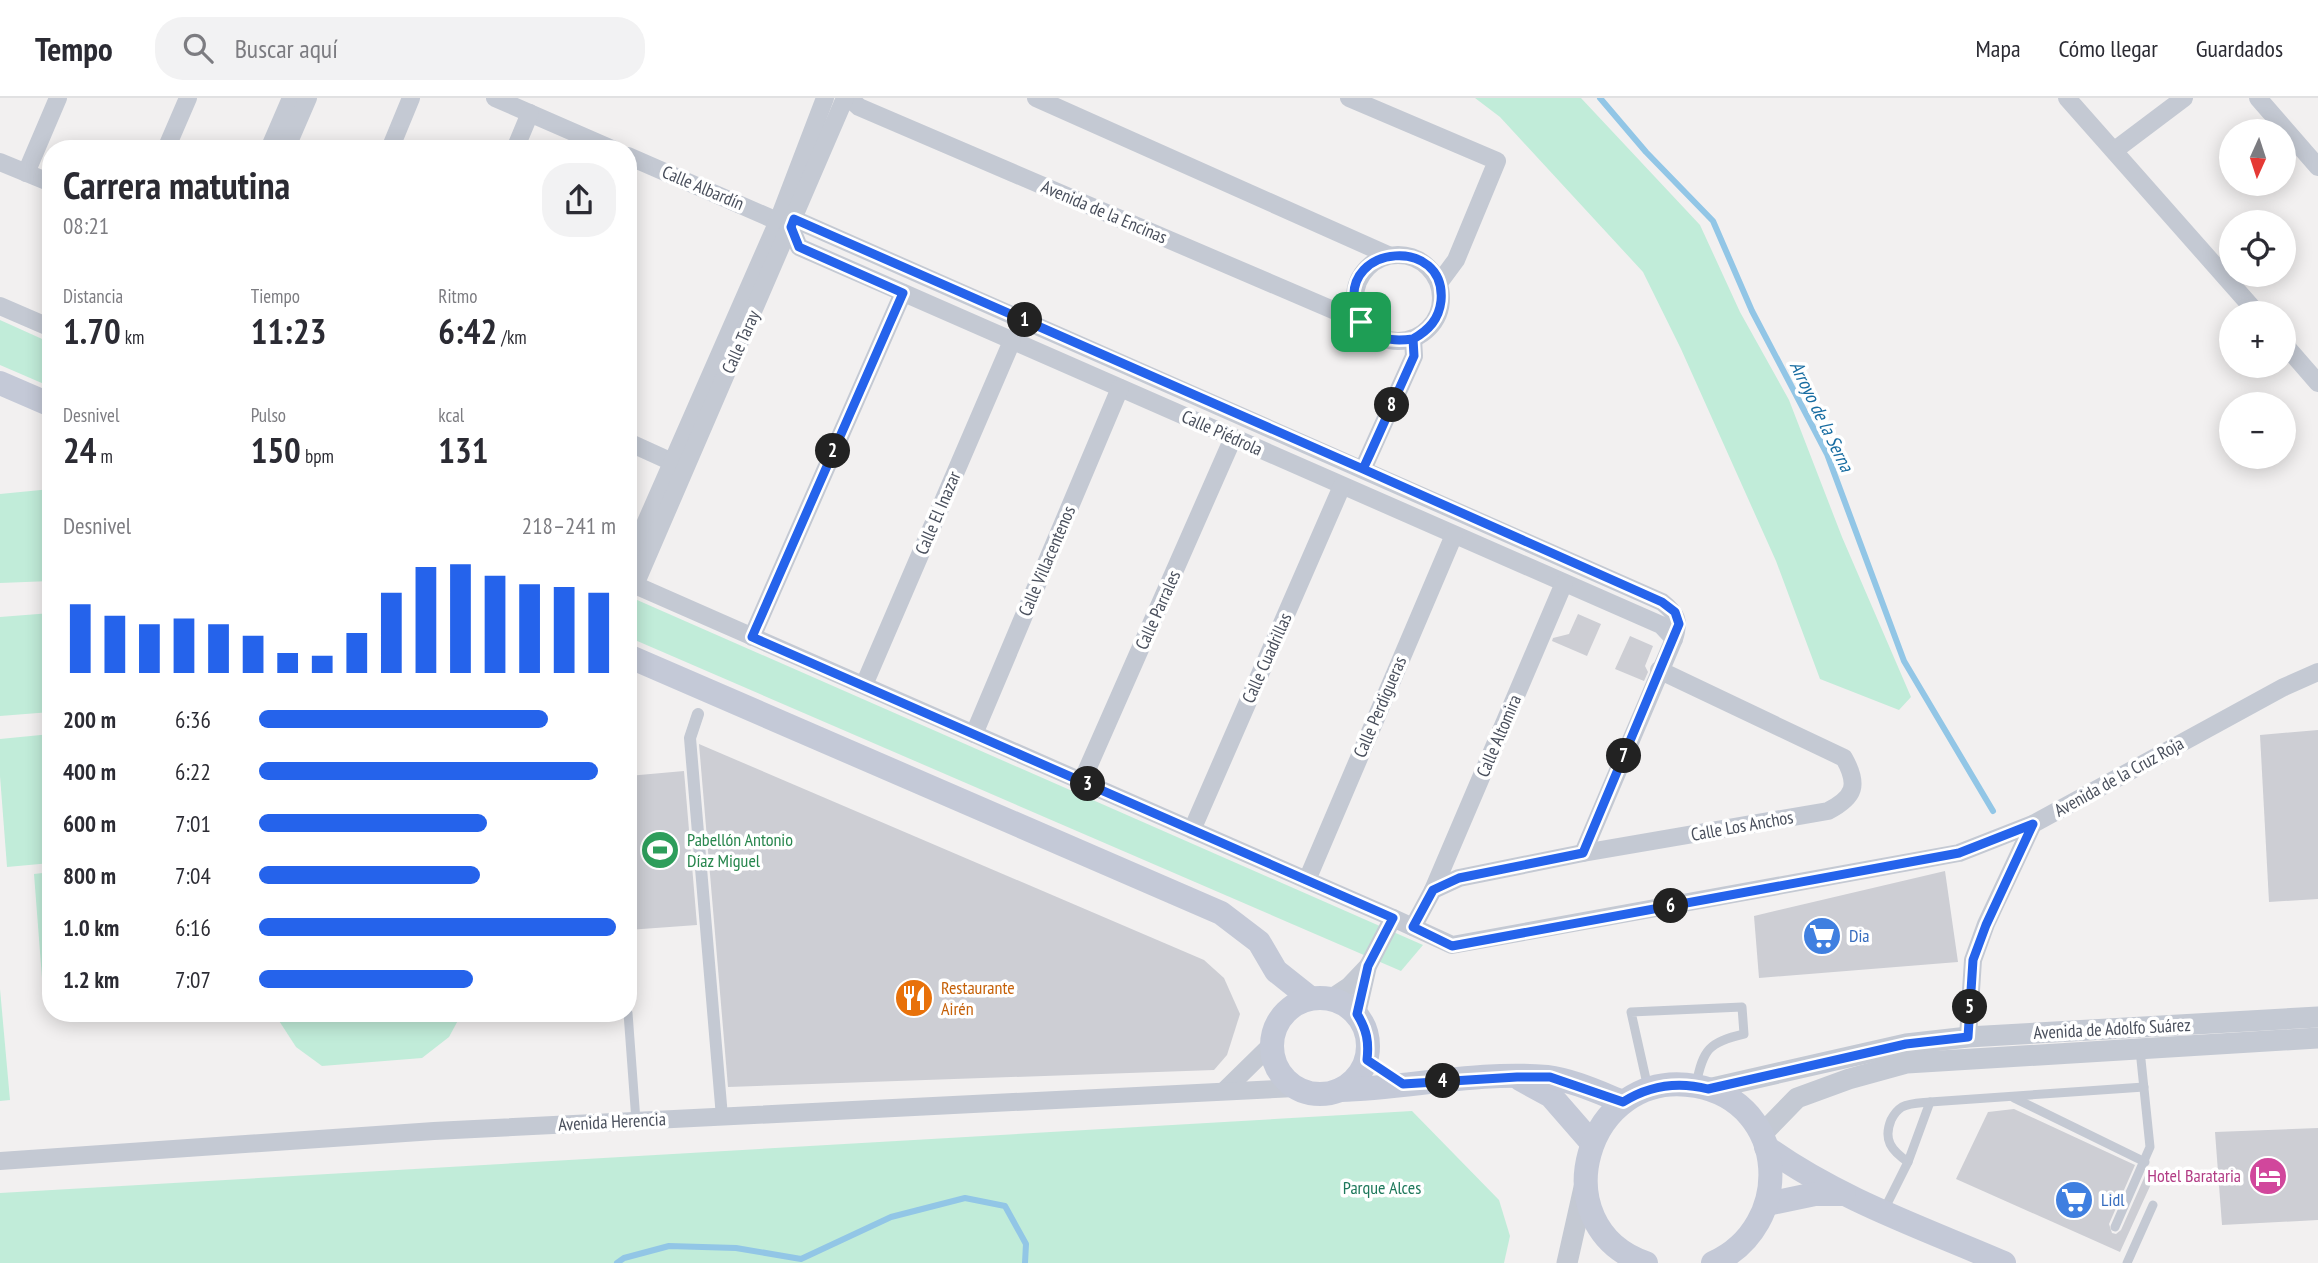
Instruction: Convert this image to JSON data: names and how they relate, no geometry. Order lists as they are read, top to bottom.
{
  "streets": {
    "street": [
      "Calle Albardín",
      "Avenida de la Encinas",
      "Calle Taray",
      "Calle Piédrola",
      "Calle El Inazar",
      "Calle Villacentenos",
      "Calle Parrales",
      "Calle Cuadrillas",
      "Calle Perdigueras",
      "Calle Altomira",
      "Avenida de la Cruz Roja",
      "Calle Los Anchos",
      "Avenida de Adolfo Suárez",
      "Avenida Herencia"
    ]
  },
  "crossings": [
    ["Calle Albardín", "Calle Taray"],
    ["Calle Albardín", "Calle Piédrola"],
    ["Avenida de la Encinas", "Calle Taray"],
    ["Calle Taray", "Calle Piédrola"],
    ["Calle Piédrola", "Calle El Inazar"],
    ["Calle Piédrola", "Calle Villacentenos"],
    ["Calle Piédrola", "Calle Parrales"],
    ["Calle Piédrola", "Calle Cuadrillas"],
    ["Calle Piédrola", "Calle Perdigueras"],
    ["Calle Piédrola", "Calle Altomira"],
    ["Calle El Inazar", "Avenida de la Cruz Roja"],
    ["Calle Villacentenos", "Avenida de la Cruz Roja"],
    ["Calle Parrales", "Avenida de la Cruz Roja"],
    ["Calle Cuadrillas", "Avenida de la Cruz Roja"],
    ["Calle Perdigueras", "Avenida de la Cruz Roja"],
    ["Calle Altomira", "Calle Los Anchos"]
  ],
  "water": ["Arroyo de la Serna"],
  "parks": ["Parque Alces"],
  "places": {
    "sports": ["Pabellón Antonio Díaz Miguel"],
    "supermarket": ["Dia", "Lidl"],
    "restaurant": ["Restaurante Airén"],
    "hotel": ["Hotel Barataria"]
  },
  "north": "bottom",
  "page": {
    "header": "Tempo",
    "search": "Buscar aquí",
    "nav": ["Mapa", "Cómo llegar", "Guardados"],
    "map_buttons": ["+", "−"],
    "heading": ["Carrera matutina", "08:21"],
    "stats": [
      ["Distancia", "1.70 km"],
      ["Tiempo", "11:23"],
      ["Ritmo", "6:42 /km"],
      ["Desnivel", "24 m"],
      ["Pulso", "150 bpm"],
      ["kcal", "131"]
    ],
    "pins": [
      "1",
      "8",
      "2",
      "7",
      "3",
      "6",
      "5",
      "4"
    ],
    "chart": ["Desnivel", "218–241 m"],
    "list": [
      {
        "name": "200 m",
        "note": "6:36"
      },
      {
        "name": "400 m",
        "note": "6:22"
      },
      {
        "name": "600 m",
        "note": "7:01"
      },
      {
        "name": "800 m",
        "note": "7:04"
      },
      {
        "name": "1.0 km",
        "note": "6:16"
      },
      {
        "name": "1.2 km",
        "note": "7:07"
      }
    ]
  }
}
